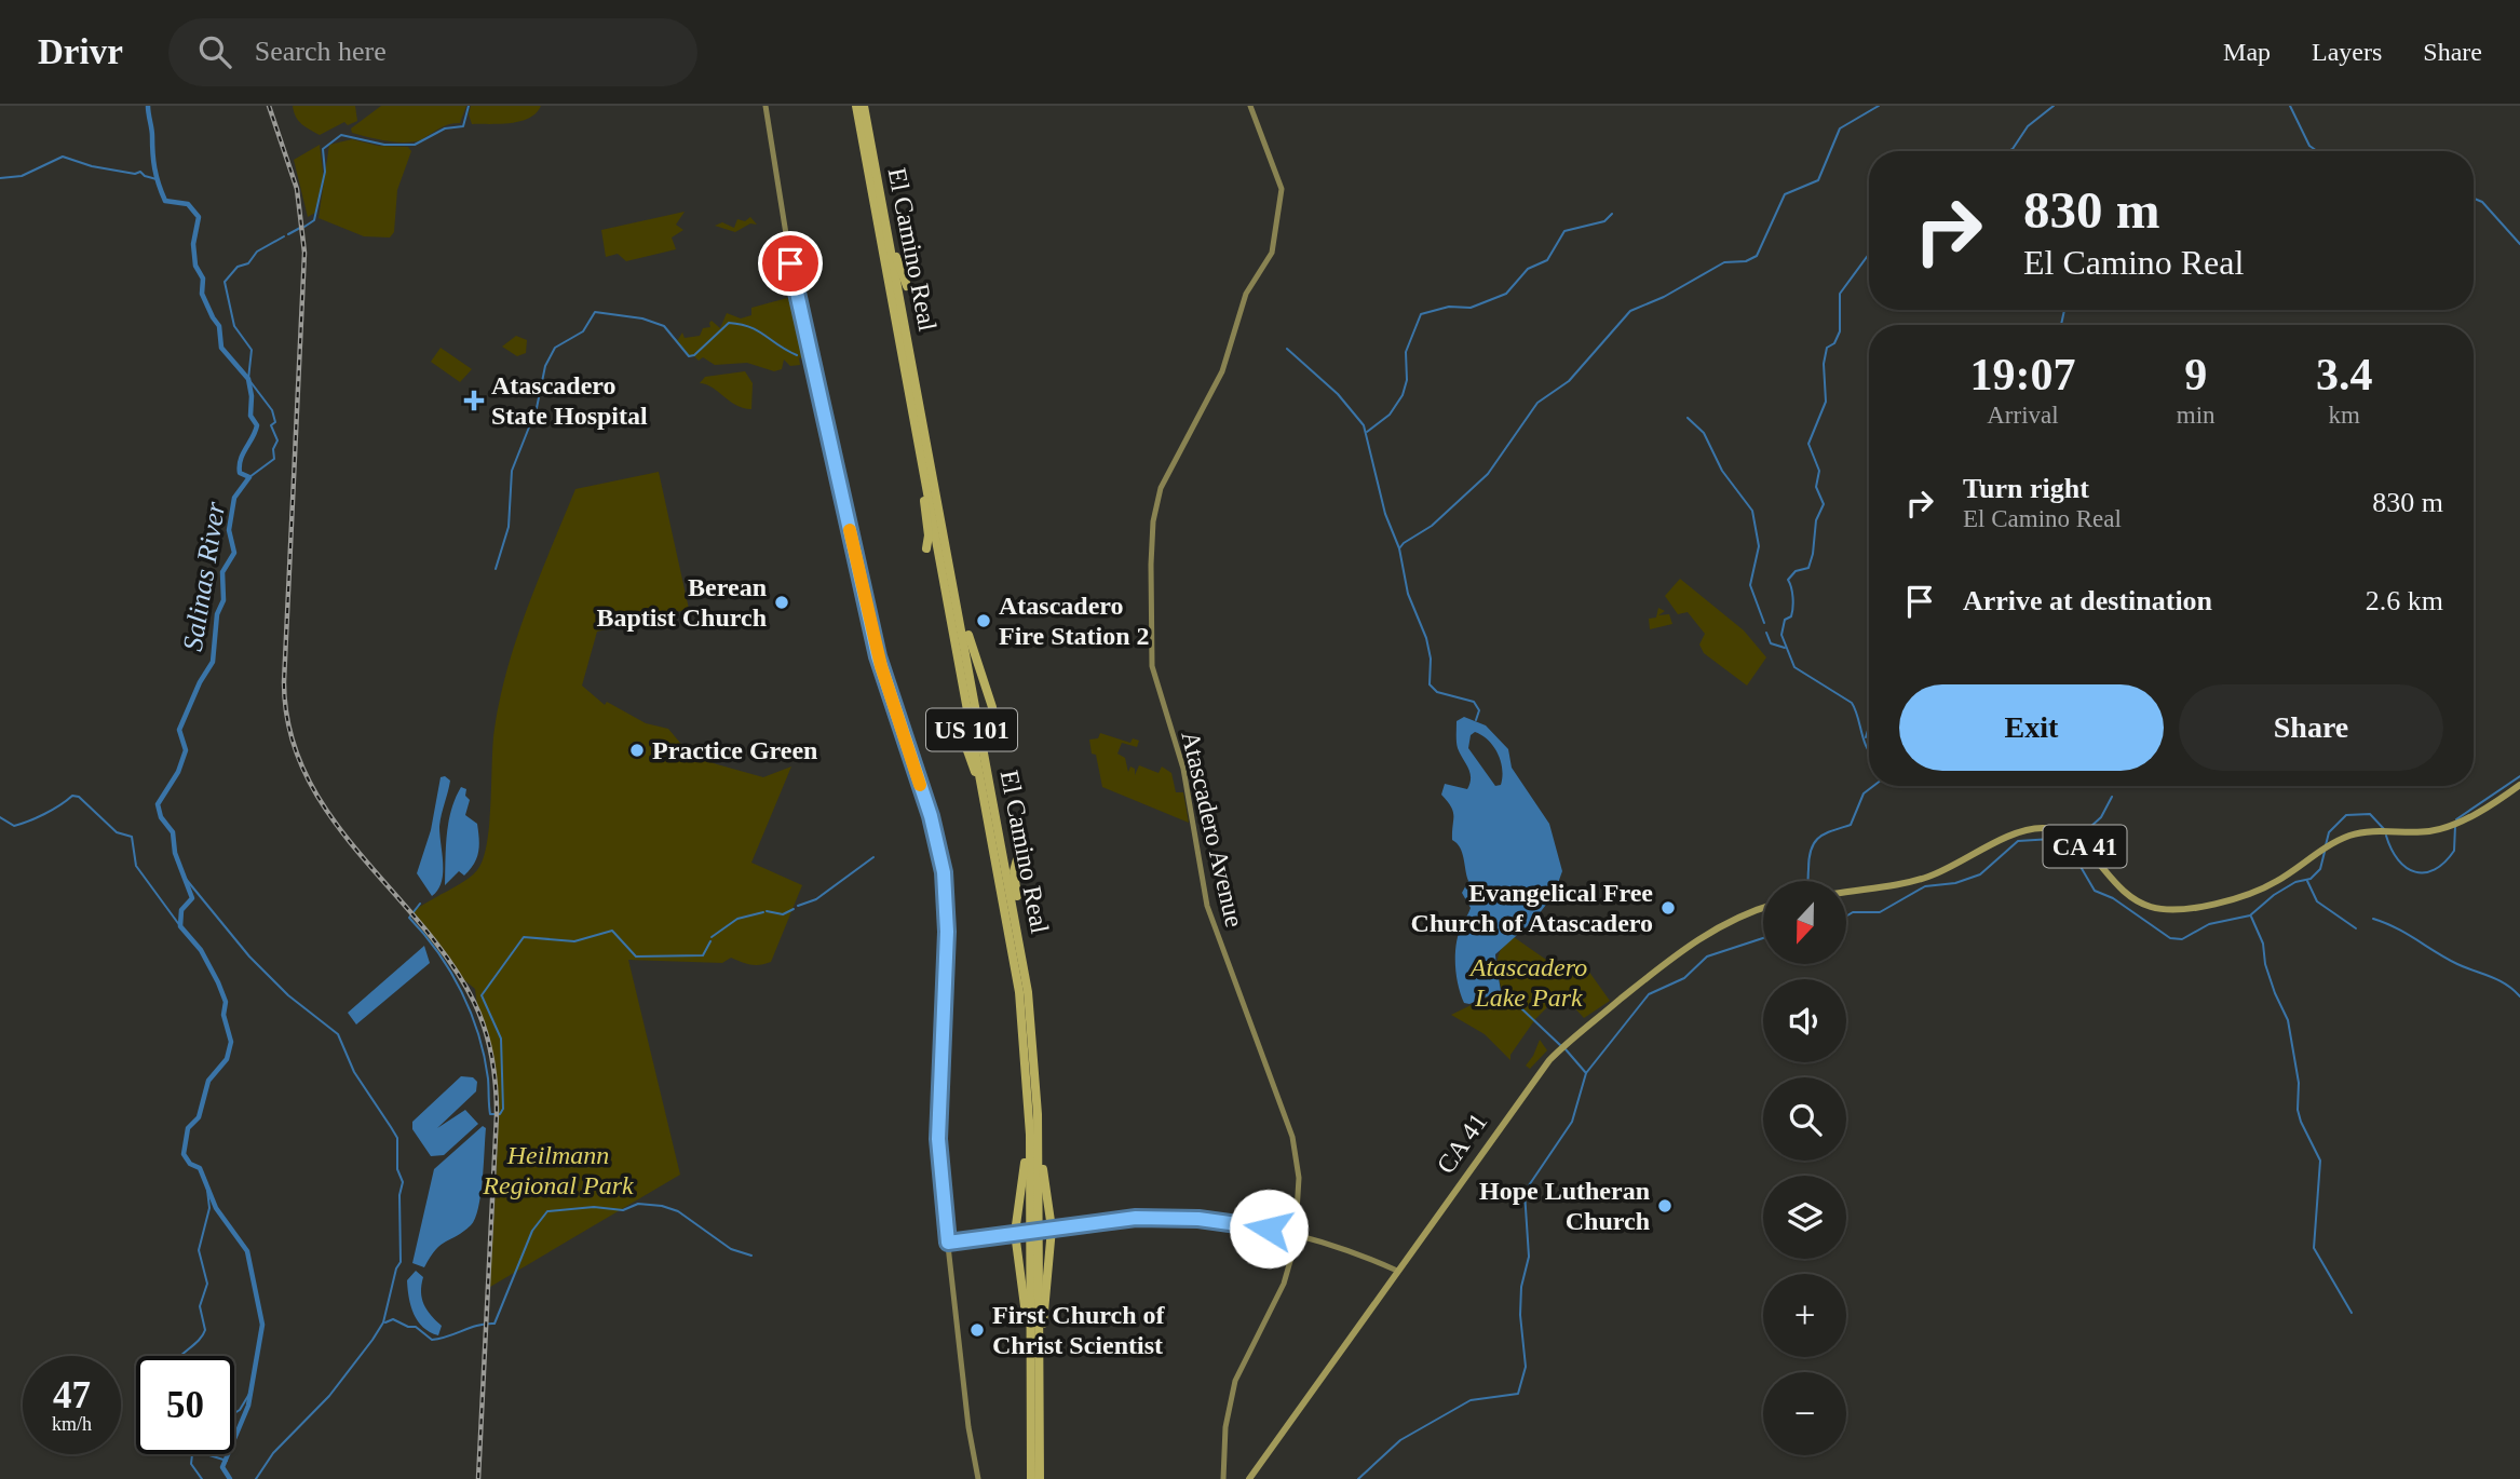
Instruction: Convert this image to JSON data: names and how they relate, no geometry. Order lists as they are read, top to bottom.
{
  "streets": {
    "highway": ["El Camino Real", "US 101"],
    "main road": ["Atascadero Avenue", "CA 41"]
  },
  "water": ["Salinas River"],
  "parks": ["Atascadero Lake Park", "Heilmann Regional Park"],
  "places": {
    "health": ["Atascadero State Hospital"],
    "other": [
      "Berean Baptist Church",
      "Atascadero Fire Station 2",
      "Practice Green",
      "Evangelical Free Church of Atascadero",
      "Hope Lutheran Church",
      "First Church of Christ Scientist"
    ]
  },
  "north": "bottom",
  "page": {
    "header": "Drivr",
    "search": "Search here",
    "nav": ["Map", "Layers", "Share"],
    "turn": ["830 m", "El Camino Real"],
    "eta": [
      "19:07",
      "Arrival",
      "9",
      "min",
      "3.4",
      "km"
    ],
    "list": [
      {
        "name": "Turn right",
        "note": "El Camino Real",
        "value": "830 m"
      },
      {
        "name": "Arrive at destination",
        "value": "2.6 km"
      }
    ],
    "buttons": ["Exit", "Share"],
    "map_buttons": ["+", "−"],
    "speed": "47 km/h",
    "limit": "50"
  }
}
